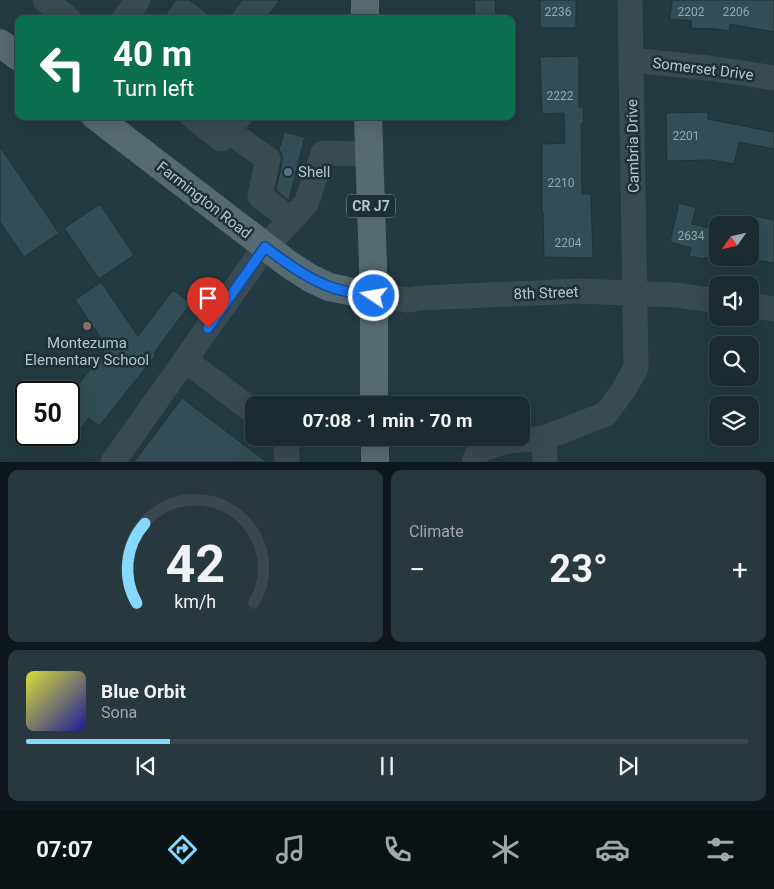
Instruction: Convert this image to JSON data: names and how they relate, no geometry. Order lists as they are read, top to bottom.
{
  "streets": {
    "main road": ["Farmington Road", "CR J7"],
    "street": ["Somerset Drive", "Cambria Drive", "8th Street"]
  },
  "crossings": [
    ["Somerset Drive", "Cambria Drive"],
    ["Cambria Drive", "8th Street"],
    ["Farmington Road", "CR J7"],
    ["Farmington Road", "8th Street"],
    ["CR J7", "8th Street"]
  ],
  "places": ["Shell", "Montezuma Elementary School"],
  "house_numbers": [
    "2236",
    "2202",
    "2206",
    "2222",
    "2201",
    "2210",
    "2634",
    "2204"
  ],
  "north": "bottom left",
  "page": {
    "turn": ["40 m", "Turn left"],
    "limit": "50",
    "trip": "07:08 · 1 min · 70 m",
    "tile": "Climate",
    "heat": ["−", "23°", "+"],
    "song": ["Blue Orbit", "Sona"],
    "tabs": "07:07",
    "gauge": ["42", "km/h"]
  }
}
